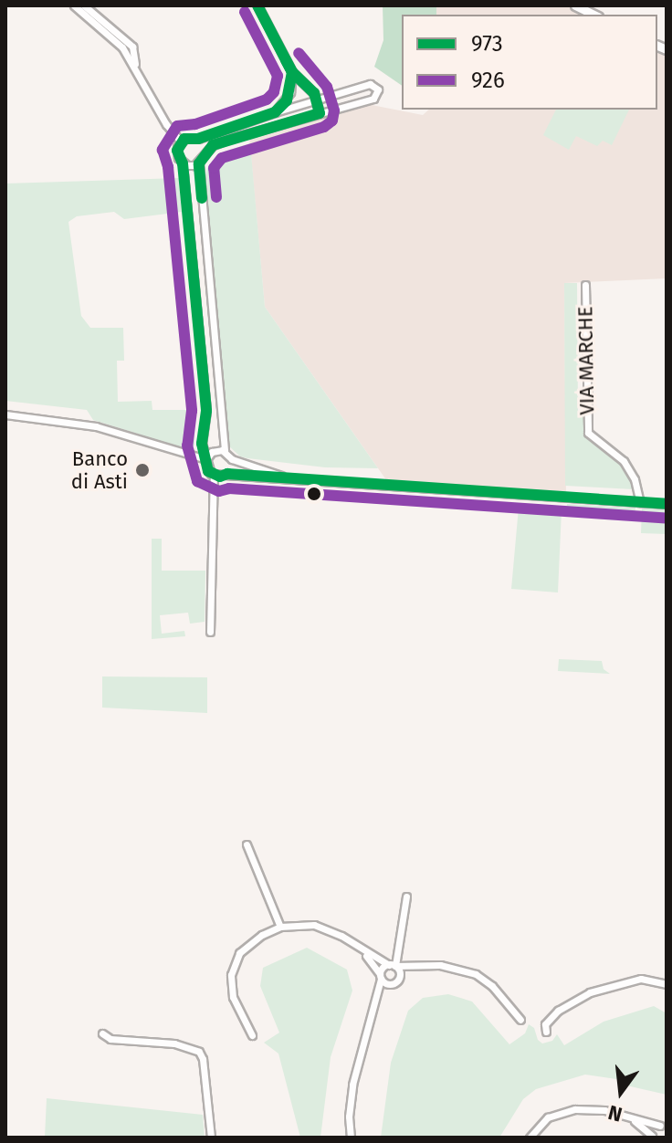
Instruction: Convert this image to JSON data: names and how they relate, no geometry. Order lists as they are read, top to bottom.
{
  "streets": {
    "street": ["VIA MARCHE"]
  },
  "places": ["Banco di Asti"],
  "lines": ["transit line 973", "transit line 926"],
  "legend": ["973", "926"],
  "north": "bottom"
}
